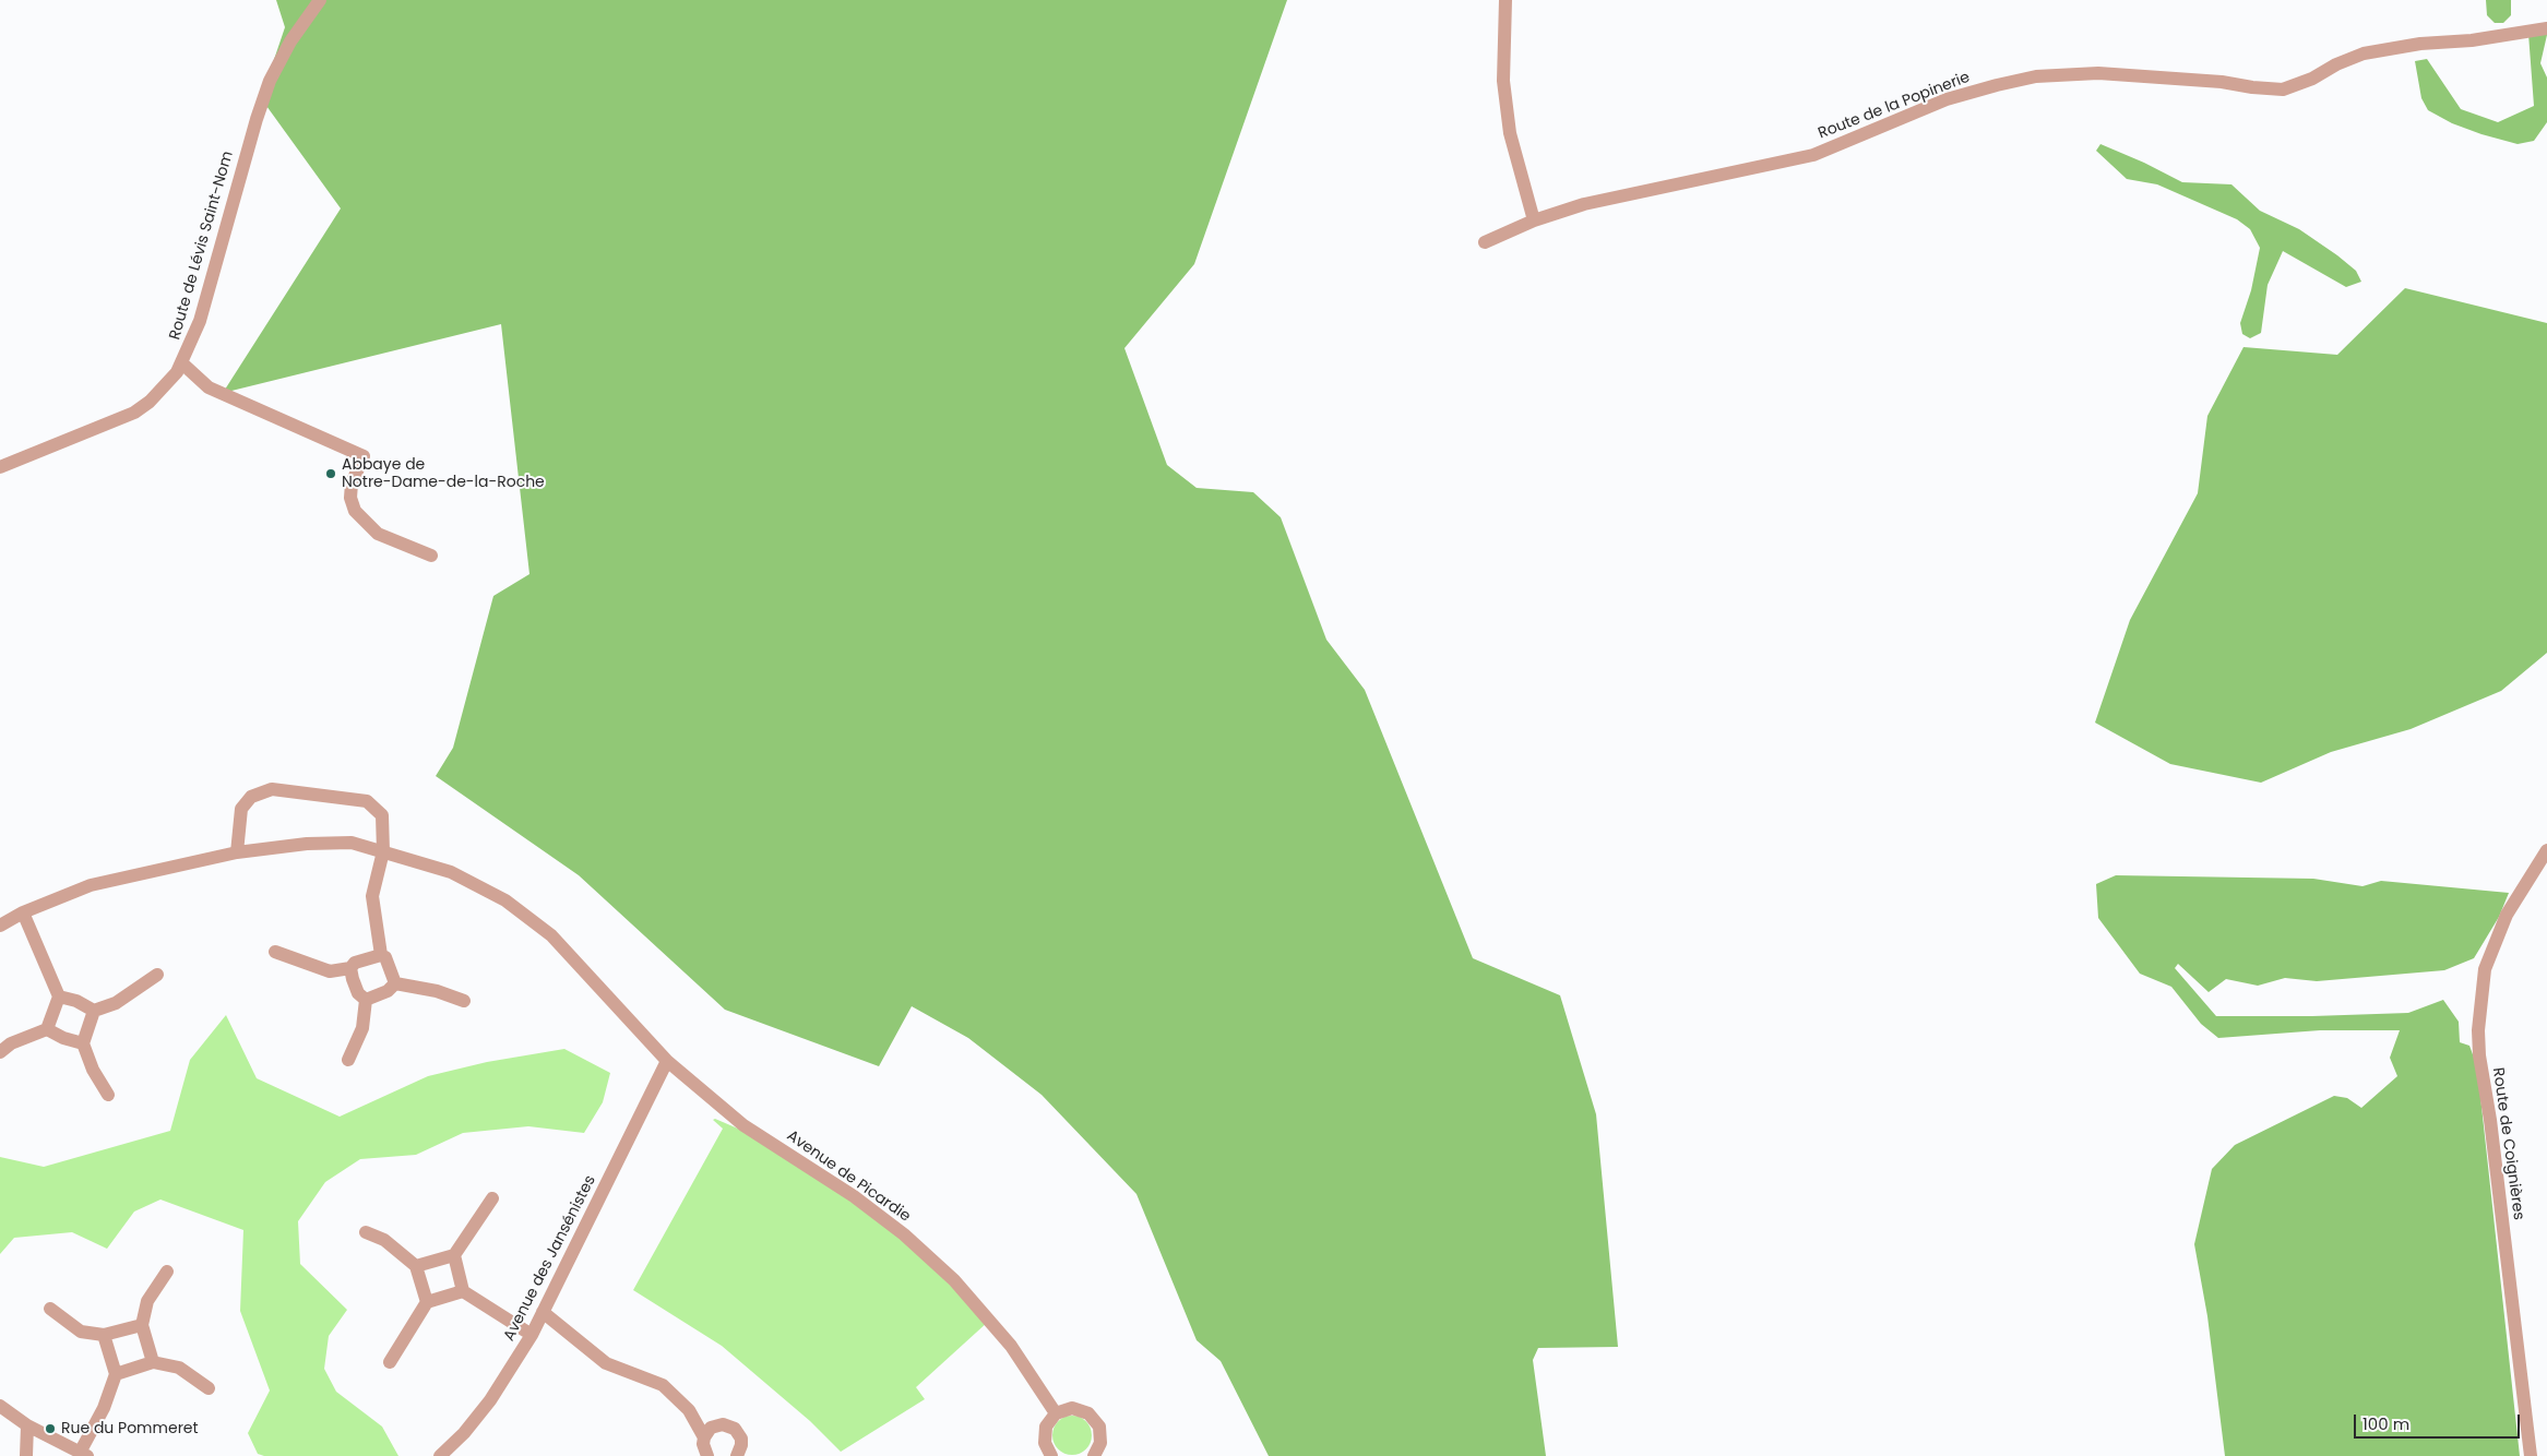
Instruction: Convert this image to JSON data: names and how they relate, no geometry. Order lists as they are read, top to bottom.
{
  "streets": {
    "street": [
      "Route de la Popinerie",
      "Route de Lévis Saint-Nom",
      "Route de Coignières",
      "Avenue de Picardie",
      "Avenue des Jansénistes"
    ]
  },
  "crossings": [
    ["Avenue de Picardie", "Avenue des Jansénistes"]
  ],
  "places": ["Abbaye de Notre-Dame-de-la-Roche", "Rue du Pommeret"],
  "scale_bar": "100 m"
}
